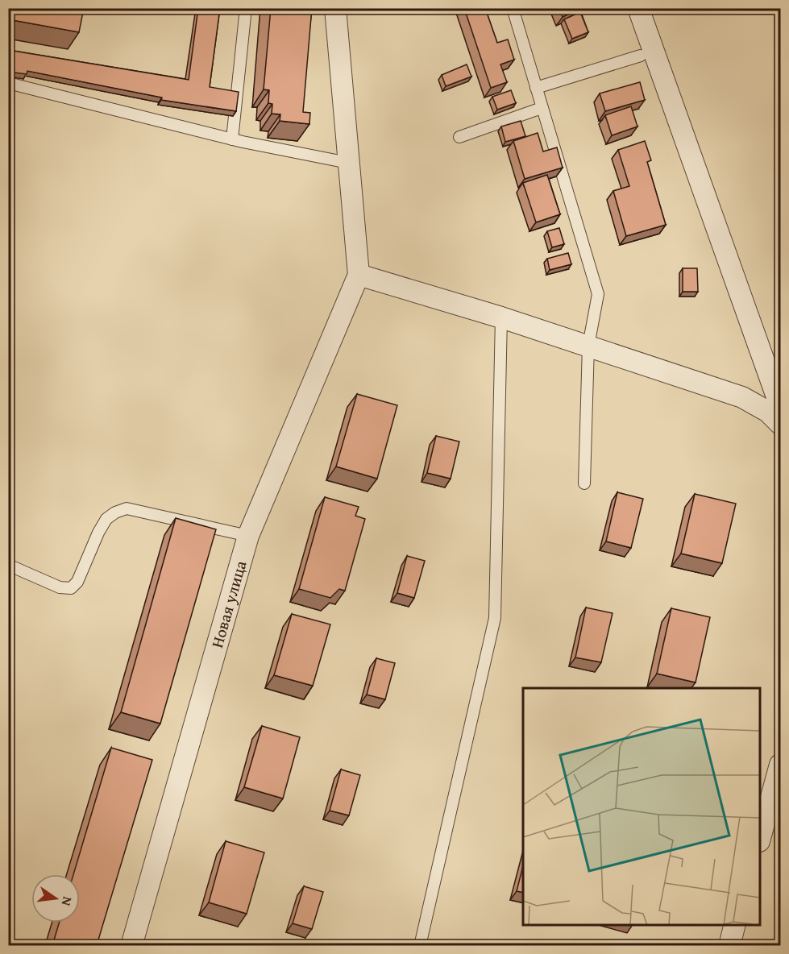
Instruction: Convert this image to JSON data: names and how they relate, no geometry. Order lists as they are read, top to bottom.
{
  "streets": {
    "street": ["Новая улица"]
  },
  "north": "right"
}
